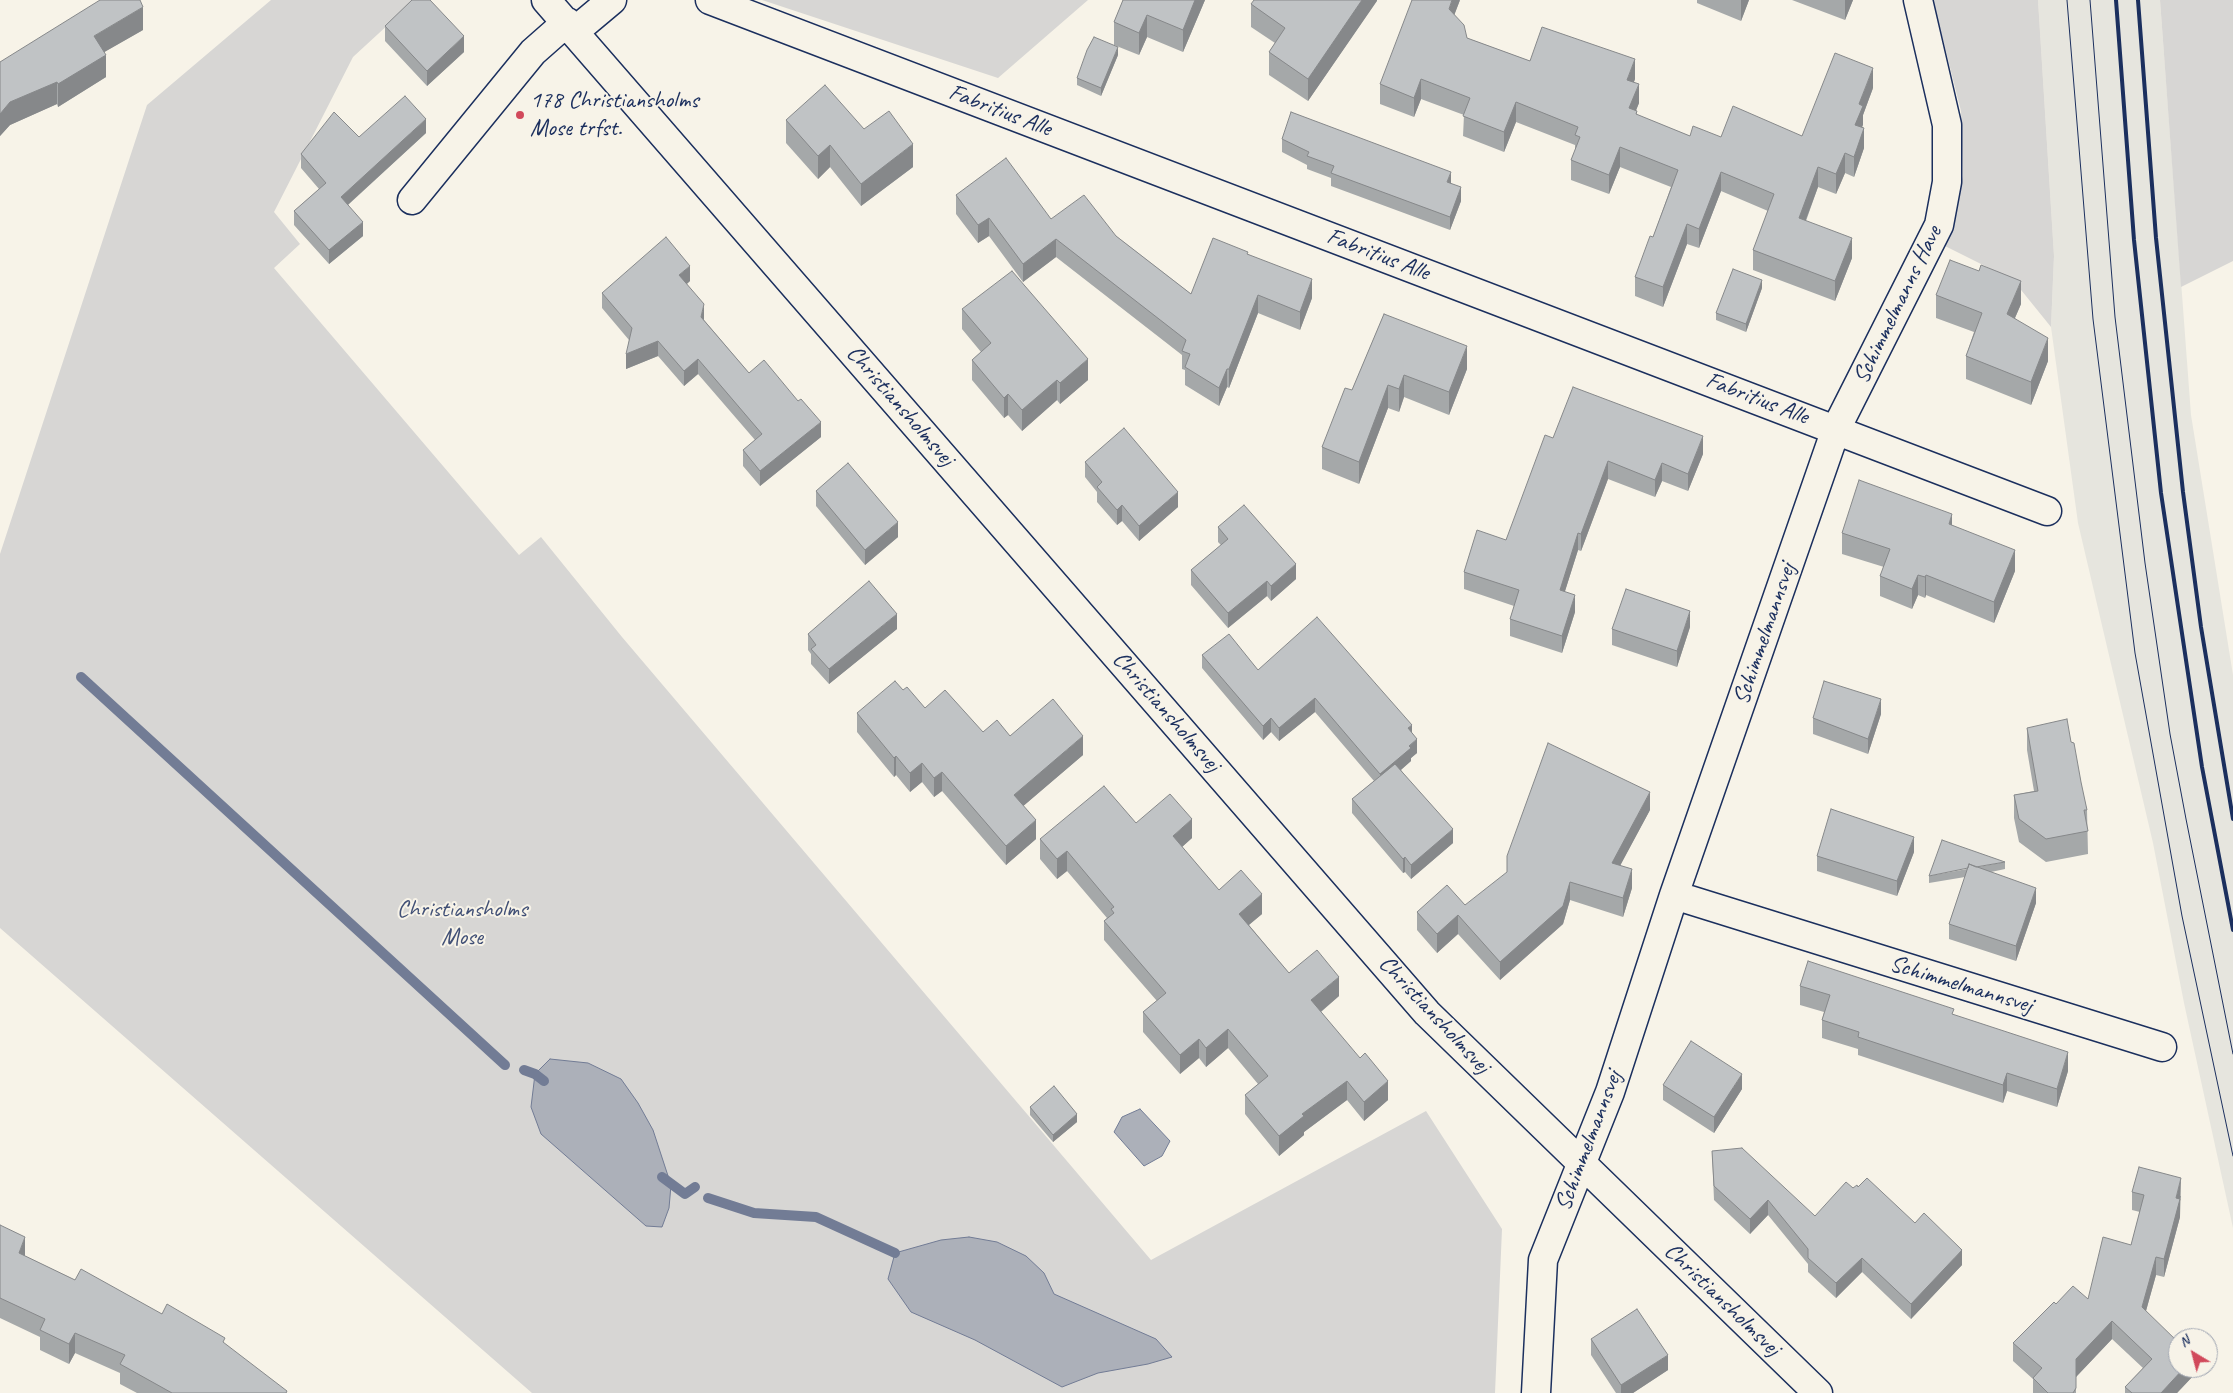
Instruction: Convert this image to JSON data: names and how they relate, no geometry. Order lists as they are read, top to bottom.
{
  "streets": {
    "street": [
      "Fabritius Alle",
      "Schimmelmanns Have",
      "Christiansholmsvej",
      "Schimmelmannsvej"
    ]
  },
  "crossings": [
    ["Fabritius Alle", "Schimmelmanns Have"],
    ["Fabritius Alle", "Schimmelmannsvej"],
    ["Schimmelmanns Have", "Schimmelmannsvej"],
    ["Christiansholmsvej", "Schimmelmannsvej"]
  ],
  "parks": ["Christiansholms Mose"],
  "places": ["178 Christiansholms Mose trfst."],
  "north": "top left"
}
